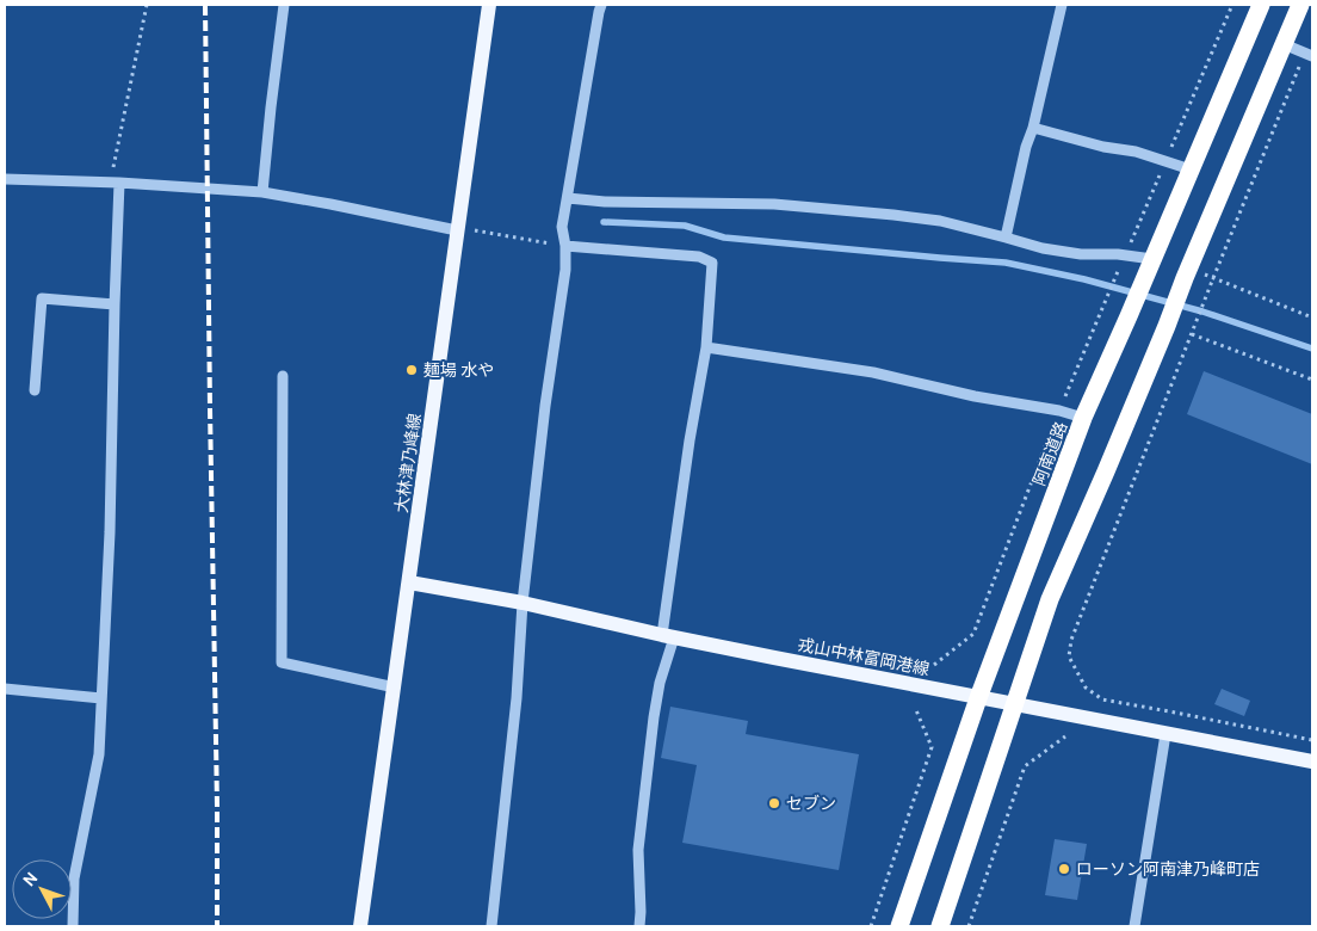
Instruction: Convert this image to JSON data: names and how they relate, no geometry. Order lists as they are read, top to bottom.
{
  "streets": {
    "highway": ["阿南道路"],
    "main road": ["大林津乃峰線", "戎山中林富岡港線"]
  },
  "crossings": [
    ["阿南道路", "戎山中林富岡港線"],
    ["大林津乃峰線", "戎山中林富岡港線"]
  ],
  "places": ["麺場 水や", "セブン", "ローソン阿南津乃峰町店"],
  "north": "top left"
}
